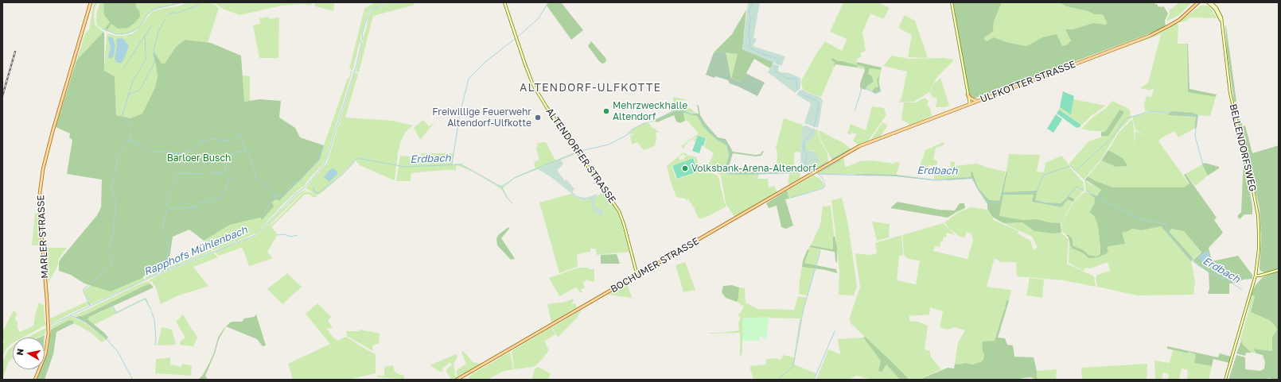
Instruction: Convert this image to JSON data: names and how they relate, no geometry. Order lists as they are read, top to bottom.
{
  "streets": {
    "main road": ["ULFKOTTER STRASSE", "MARLER STRASSE", "BOCHUMER STRASSE"],
    "street": ["BELLENDORFSWEG", "ALTENDORFER STRASSE"]
  },
  "crossings": [
    ["ULFKOTTER STRASSE", "BOCHUMER STRASSE"],
    ["ALTENDORFER STRASSE", "BOCHUMER STRASSE"]
  ],
  "districts": ["ALTENDORF-ULFKOTTE"],
  "water": ["Erdbach", "Rapphofs Mühlenbach"],
  "parks": ["Barloer Busch"],
  "places": ["Mehrzweckhalle Altendorf", "Freiwillige Feuerwehr Altendorf-Ulfkotte", "Volksbank-Arena-Altendorf"],
  "north": "left"
}
